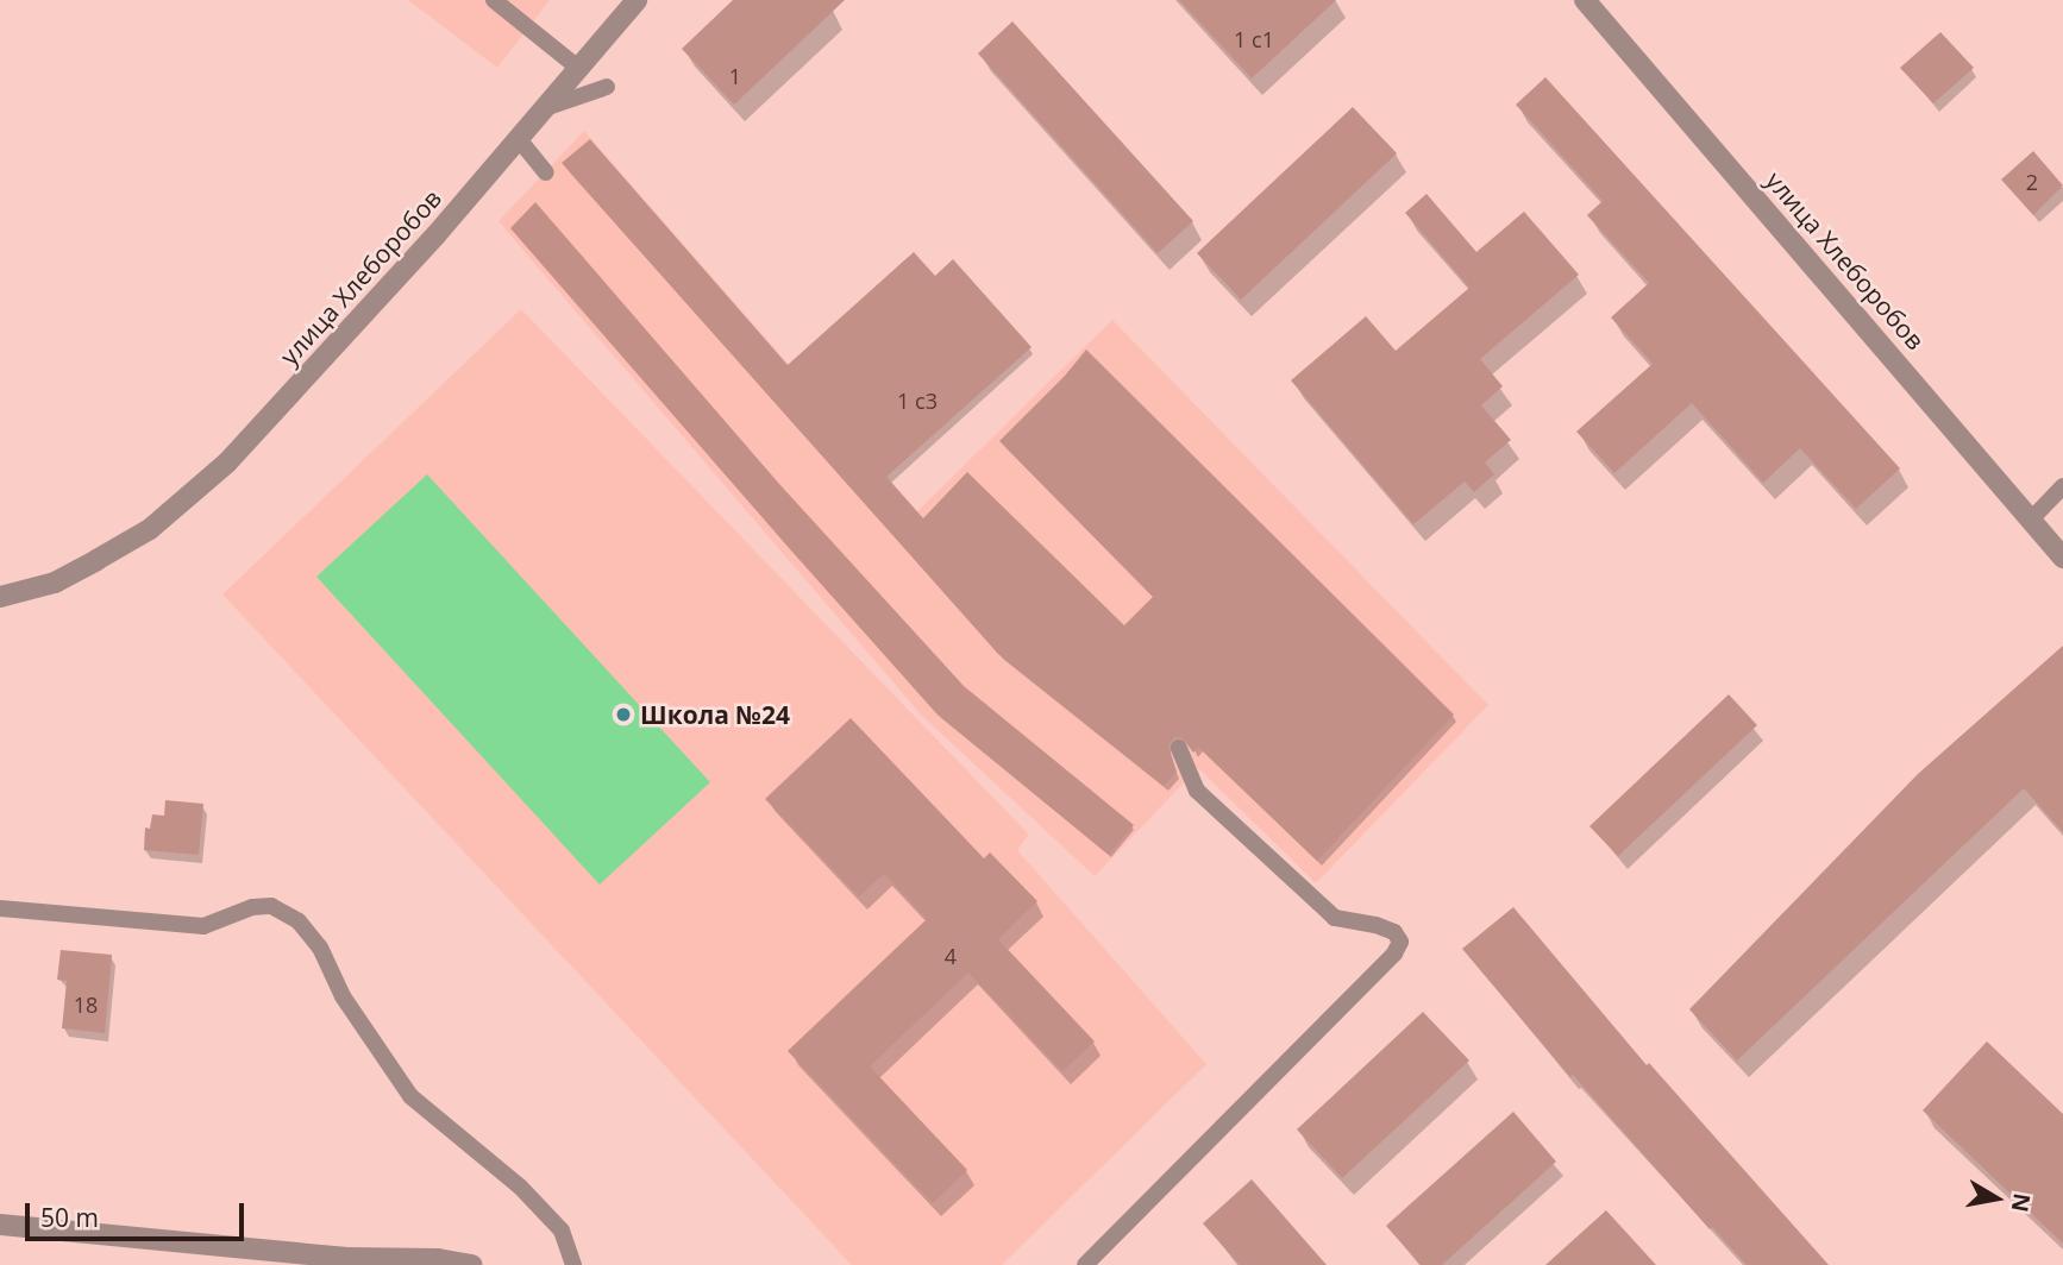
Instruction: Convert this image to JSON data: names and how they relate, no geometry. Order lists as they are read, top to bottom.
{
  "streets": {
    "street": ["улица Хлеборобов"]
  },
  "places": ["Школа №24"],
  "house_numbers": [
    "1 с1",
    "1",
    "2",
    "1 с3",
    "4",
    "18"
  ],
  "scale_bar": "50 m",
  "north": "right"
}
